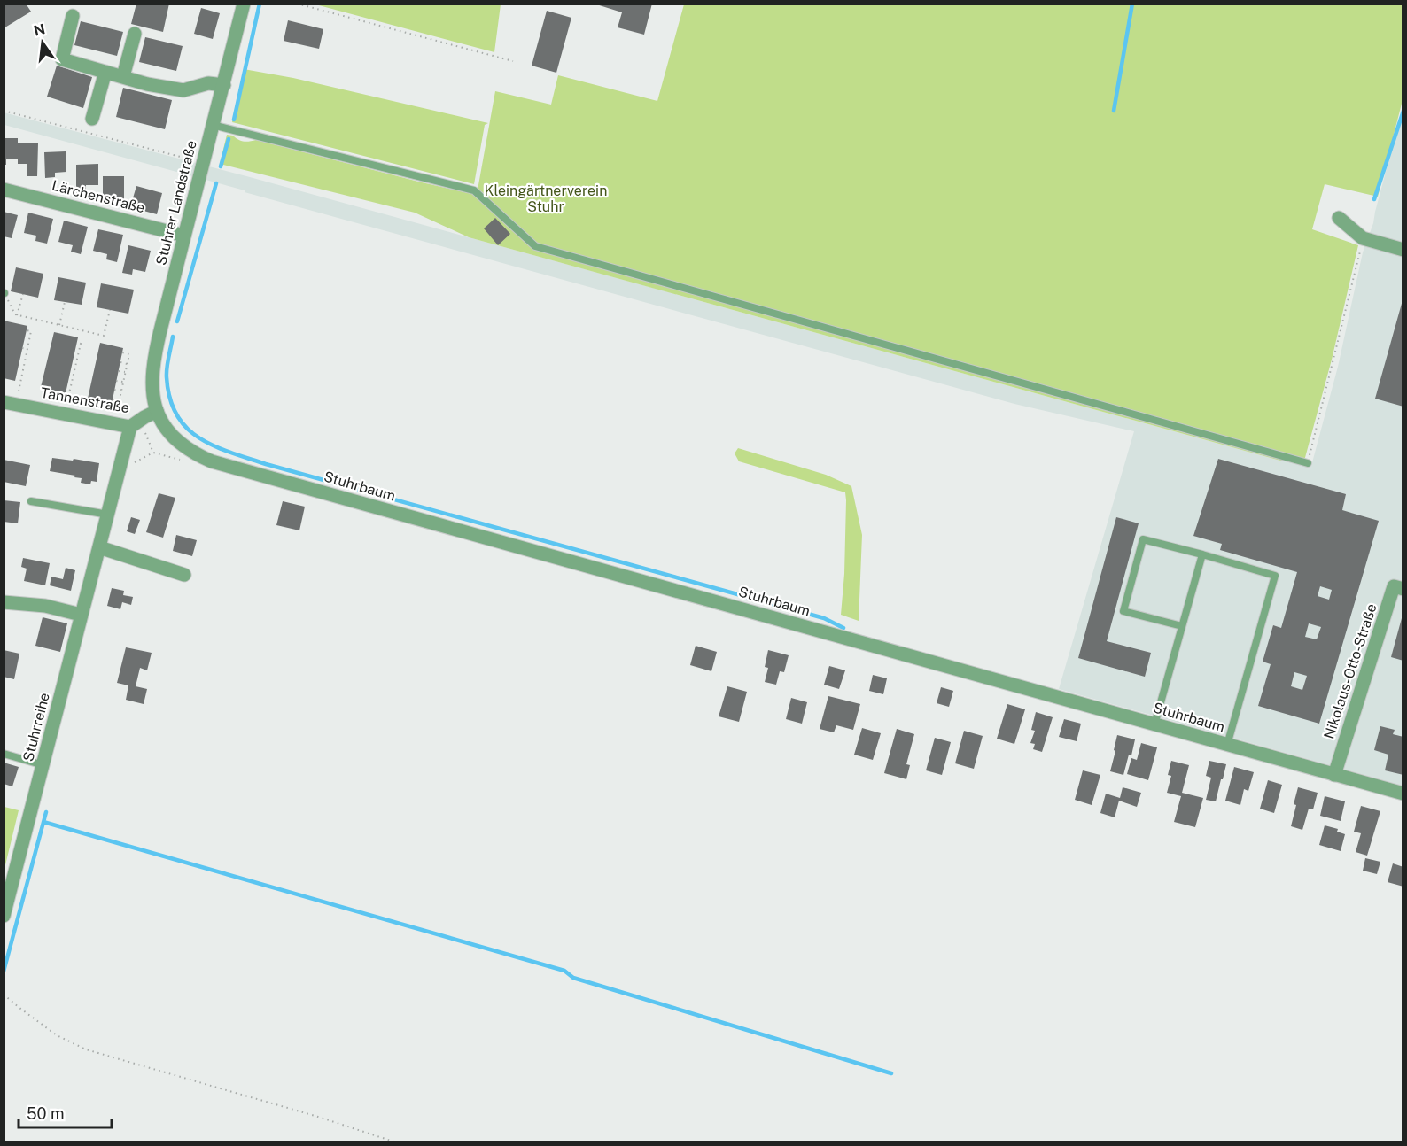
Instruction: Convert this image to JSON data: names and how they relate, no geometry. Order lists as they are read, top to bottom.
{
  "streets": {
    "street": [
      "Lärchenstraße",
      "Stuhrer Landstraße",
      "Tannenstraße",
      "Stuhrbaum",
      "Nikolaus-Otto-Straße",
      "Stuhrreihe"
    ]
  },
  "crossings": [
    ["Lärchenstraße", "Stuhrer Landstraße"],
    ["Stuhrer Landstraße", "Tannenstraße"],
    ["Stuhrer Landstraße", "Stuhrbaum"],
    ["Tannenstraße", "Stuhrbaum"],
    ["Tannenstraße", "Stuhrreihe"],
    ["Stuhrbaum", "Nikolaus-Otto-Straße"]
  ],
  "parks": ["Kleingärtnerverein Stuhr"],
  "scale_bar": "50 m",
  "north": "top"
}
